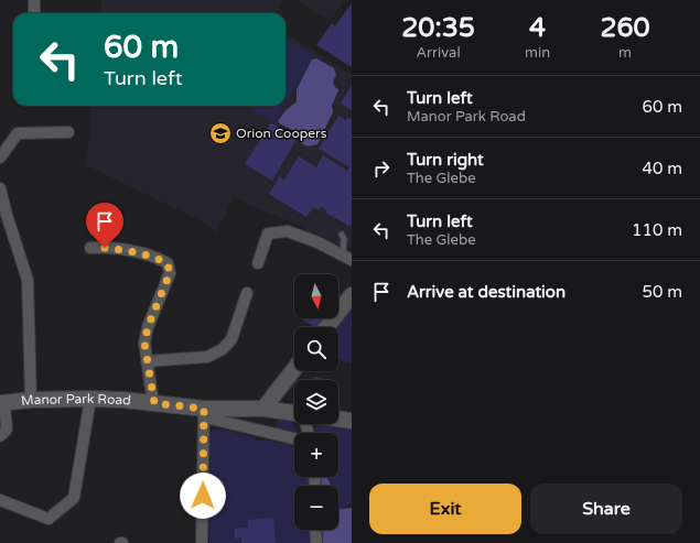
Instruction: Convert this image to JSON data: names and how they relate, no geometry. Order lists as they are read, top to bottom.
{
  "streets": {
    "main road": ["Manor Park Road"]
  },
  "places": {
    "school or university": ["Orion Coopers"]
  },
  "north": "bottom",
  "page": {
    "eta": [
      "20:35",
      "Arrival",
      "4",
      "min",
      "260",
      "m"
    ],
    "turn": ["60 m", "Turn left"],
    "list": [
      {
        "name": "Turn left",
        "note": "Manor Park Road",
        "value": "60 m"
      },
      {
        "name": "Turn right",
        "note": "The Glebe",
        "value": "40 m"
      },
      {
        "name": "Turn left",
        "note": "The Glebe",
        "value": "110 m"
      },
      {
        "name": "Arrive at destination",
        "value": "50 m"
      }
    ],
    "map_buttons": ["+", "−"],
    "buttons": ["Exit", "Share"]
  }
}
